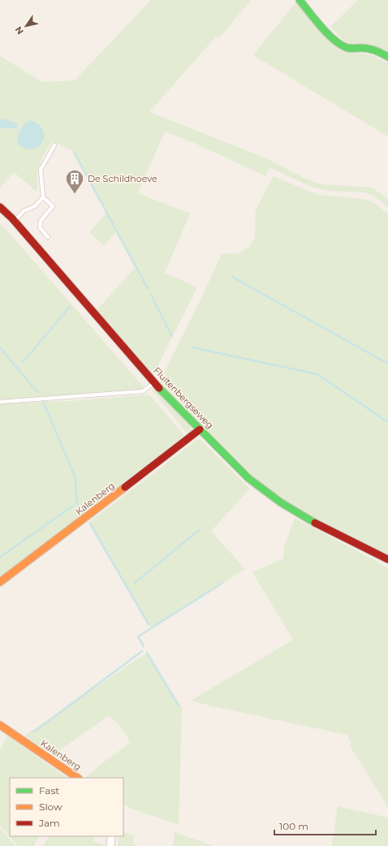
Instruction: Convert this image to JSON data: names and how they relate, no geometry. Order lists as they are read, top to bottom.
{
  "streets": {
    "street": ["Fluitenbergseweg", "Kalenberg"]
  },
  "crossings": [
    ["Fluitenbergseweg", "Kalenberg"]
  ],
  "places": {
    "building": ["De Schildhoeve"]
  },
  "legend": ["Fast", "Slow", "Jam"],
  "scale_bar": "100 m",
  "north": "bottom left"
}
